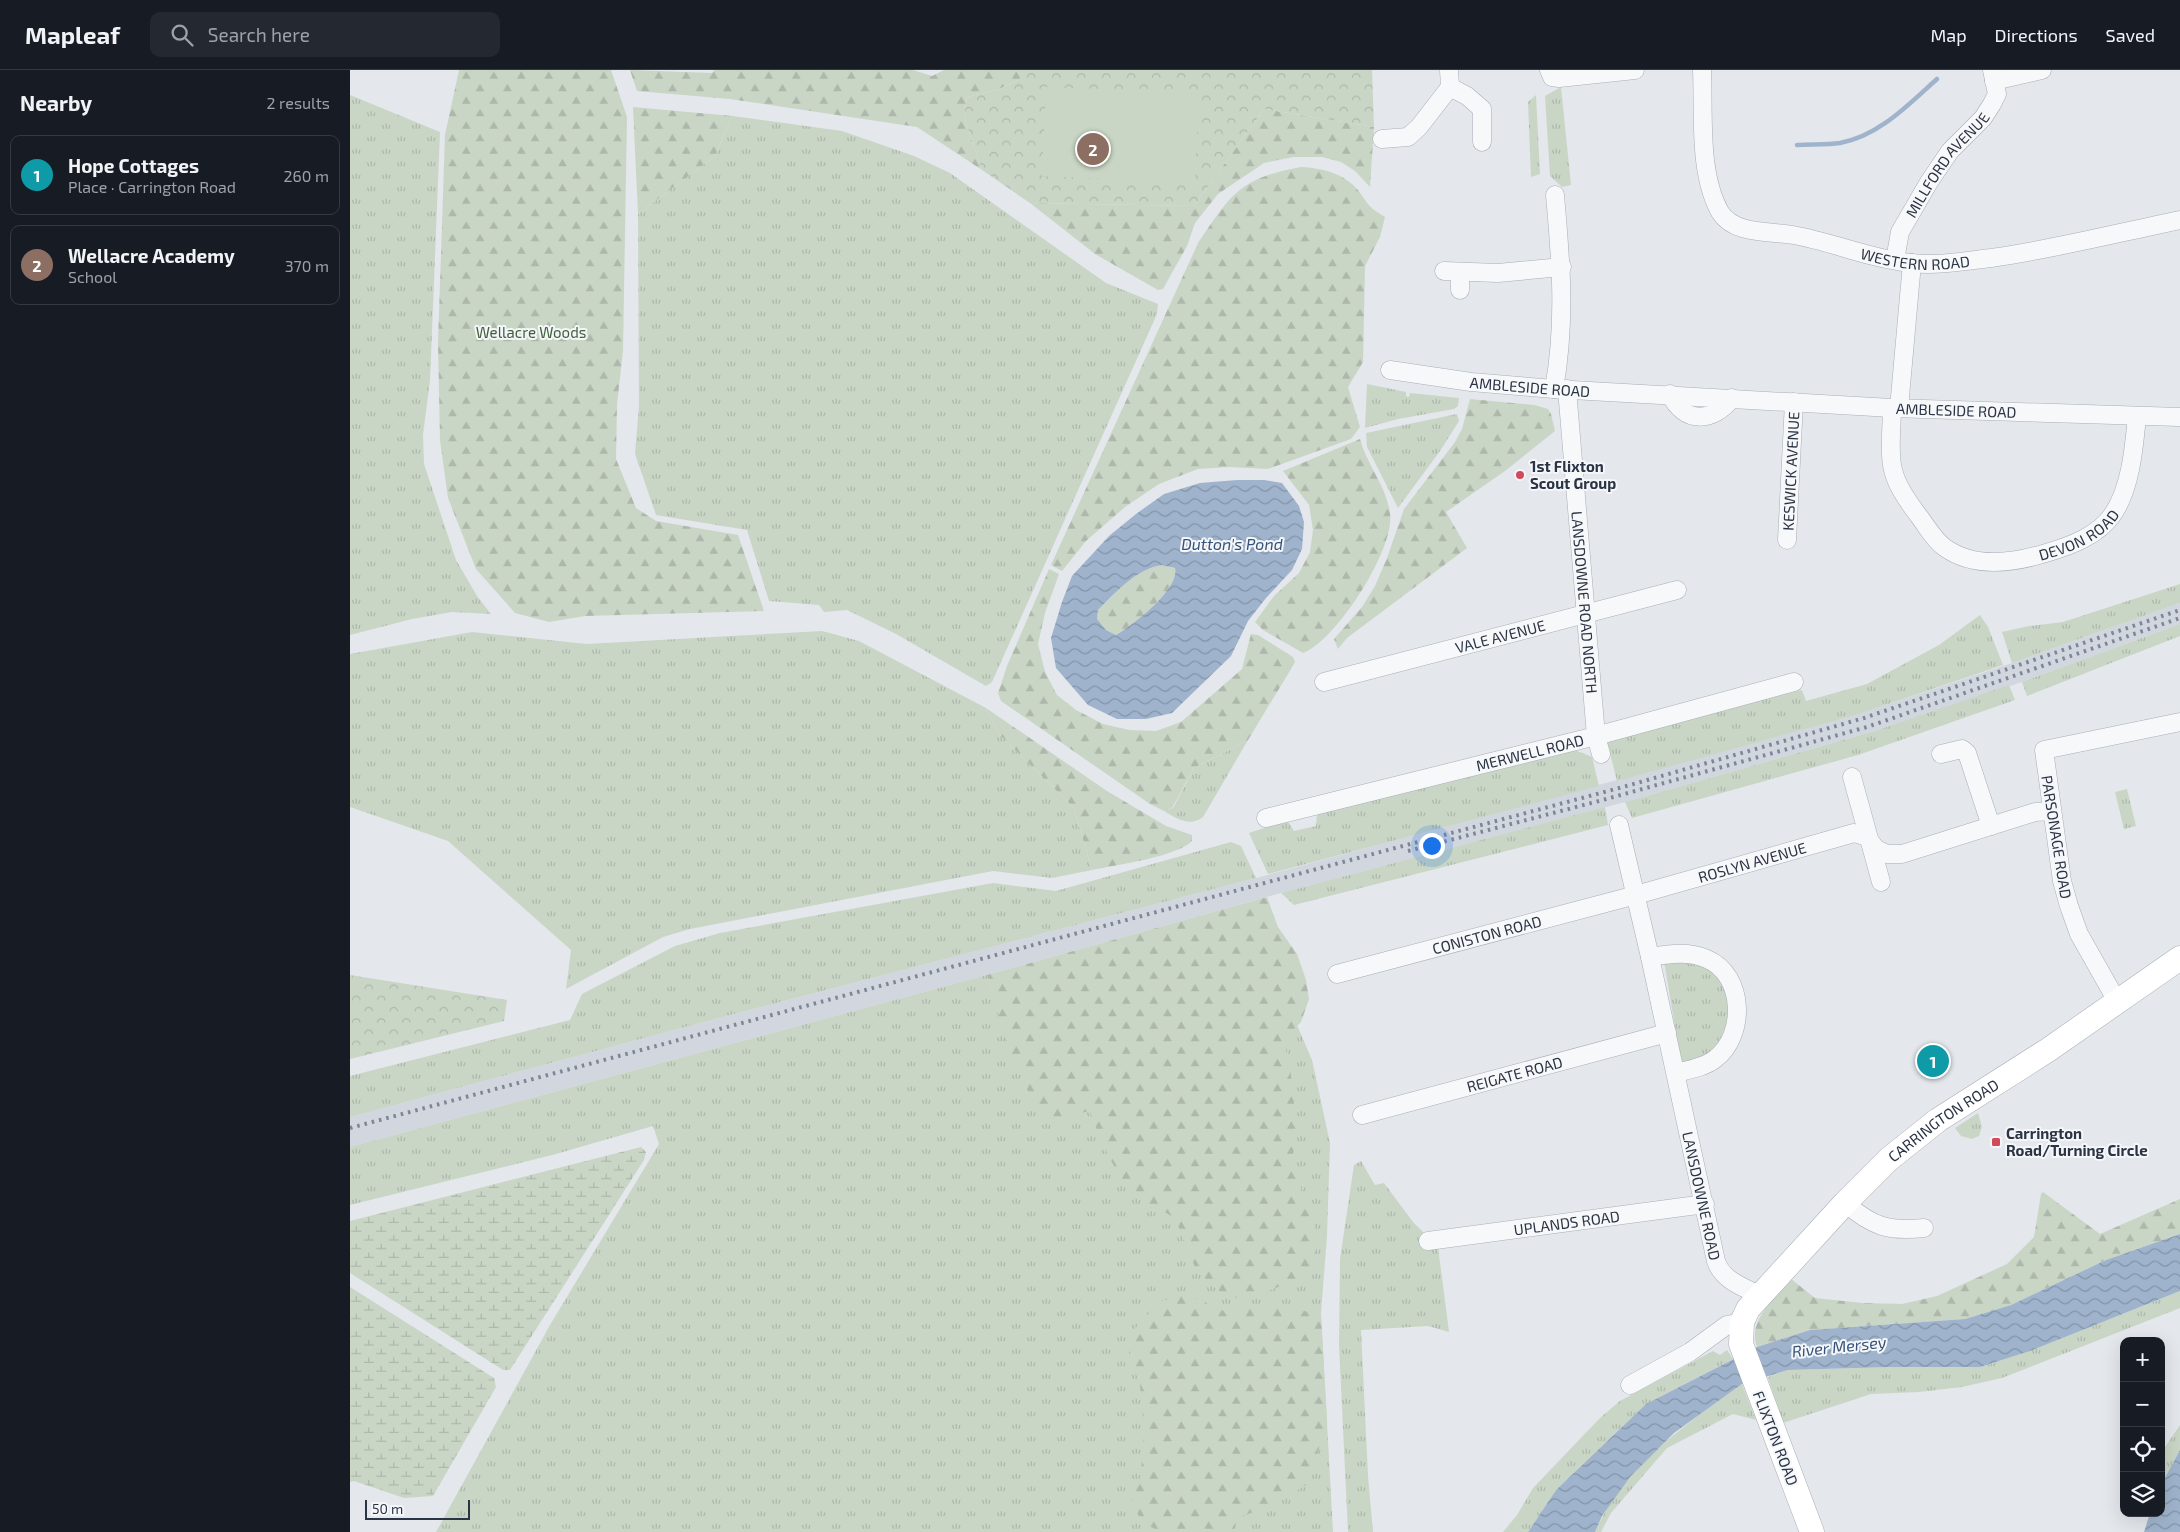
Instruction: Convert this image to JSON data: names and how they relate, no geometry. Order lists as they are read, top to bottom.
{
  "streets": {
    "main road": ["CARRINGTON ROAD", "FLIXTON ROAD"],
    "street": [
      "MILLFORD AVENUE",
      "WESTERN ROAD",
      "AMBLESIDE ROAD",
      "KESWICK AVENUE",
      "DEVON ROAD",
      "LANSDOWNE ROAD NORTH",
      "VALE AVENUE",
      "MERWELL ROAD",
      "PARSONAGE ROAD",
      "ROSLYN AVENUE",
      "CONISTON ROAD",
      "REIGATE ROAD",
      "LANSDOWNE ROAD",
      "UPLANDS ROAD"
    ]
  },
  "crossings": [
    ["MILLFORD AVENUE", "WESTERN ROAD"],
    ["AMBLESIDE ROAD", "KESWICK AVENUE"],
    ["AMBLESIDE ROAD", "DEVON ROAD"],
    ["AMBLESIDE ROAD", "LANSDOWNE ROAD NORTH"],
    ["LANSDOWNE ROAD NORTH", "VALE AVENUE"],
    ["LANSDOWNE ROAD NORTH", "MERWELL ROAD"],
    ["PARSONAGE ROAD", "CARRINGTON ROAD"],
    ["ROSLYN AVENUE", "CONISTON ROAD"],
    ["ROSLYN AVENUE", "LANSDOWNE ROAD"],
    ["CONISTON ROAD", "LANSDOWNE ROAD"],
    ["REIGATE ROAD", "LANSDOWNE ROAD"],
    ["CARRINGTON ROAD", "LANSDOWNE ROAD"],
    ["CARRINGTON ROAD", "FLIXTON ROAD"],
    ["LANSDOWNE ROAD", "UPLANDS ROAD"]
  ],
  "water": ["Dutton's Pond", "River Mersey"],
  "parks": ["Wellacre Woods"],
  "places": {
    "other": ["1st Flixton Scout Group"],
    "transit": ["Carrington Road/Turning Circle"]
  },
  "scale_bar": "50 m",
  "page": {
    "header": "Mapleaf",
    "search": "Search here",
    "nav": ["Map", "Directions", "Saved"],
    "heading": ["Nearby", "2 results"],
    "pins": ["2", "1"],
    "list": [
      {
        "mark": "1",
        "name": "Hope Cottages",
        "note": "Place · Carrington Road",
        "value": "260 m"
      },
      {
        "mark": "2",
        "name": "Wellacre Academy",
        "note": "School",
        "value": "370 m"
      }
    ],
    "map_buttons": ["+", "−"],
    "scale": "50 m"
  }
}
